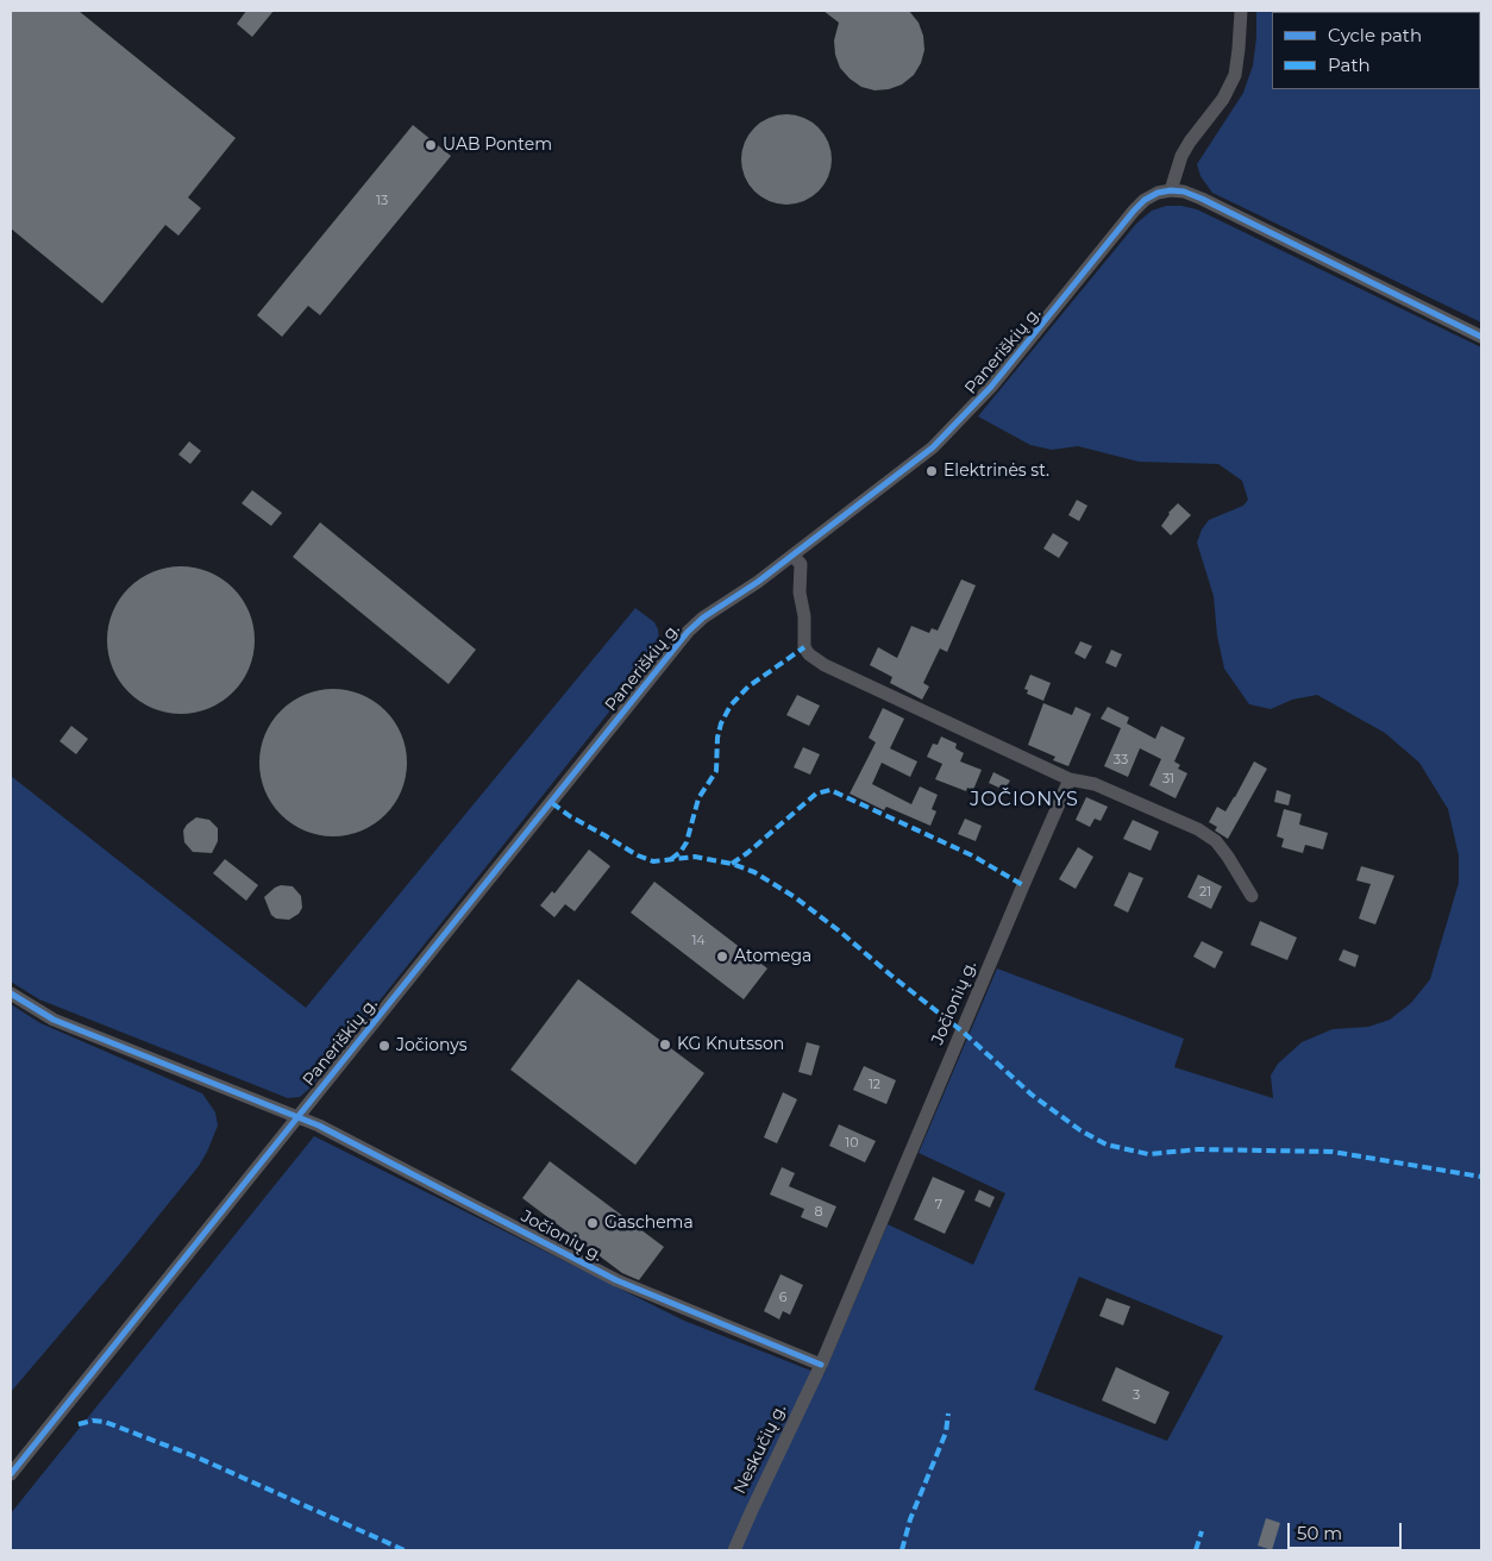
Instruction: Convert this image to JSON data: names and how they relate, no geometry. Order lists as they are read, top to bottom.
{
  "streets": {
    "street": ["Paneriškių g.", "Jočionių g.", "Neskučių g."]
  },
  "crossings": [
    ["Paneriškių g.", "Jočionių g."],
    ["Jočionių g.", "Neskučių g."]
  ],
  "districts": ["JOČIONYS"],
  "places": [
    "UAB Pontem",
    "Elektrinės st.",
    "Atomega",
    "KG Knutsson",
    "Jočionys",
    "Gaschema"
  ],
  "house_numbers": [
    "13",
    "33",
    "31",
    "21",
    "14",
    "12",
    "10",
    "7",
    "8",
    "6",
    "3"
  ],
  "legend": ["Cycle path", "Path"],
  "scale_bar": "50 m"
}
